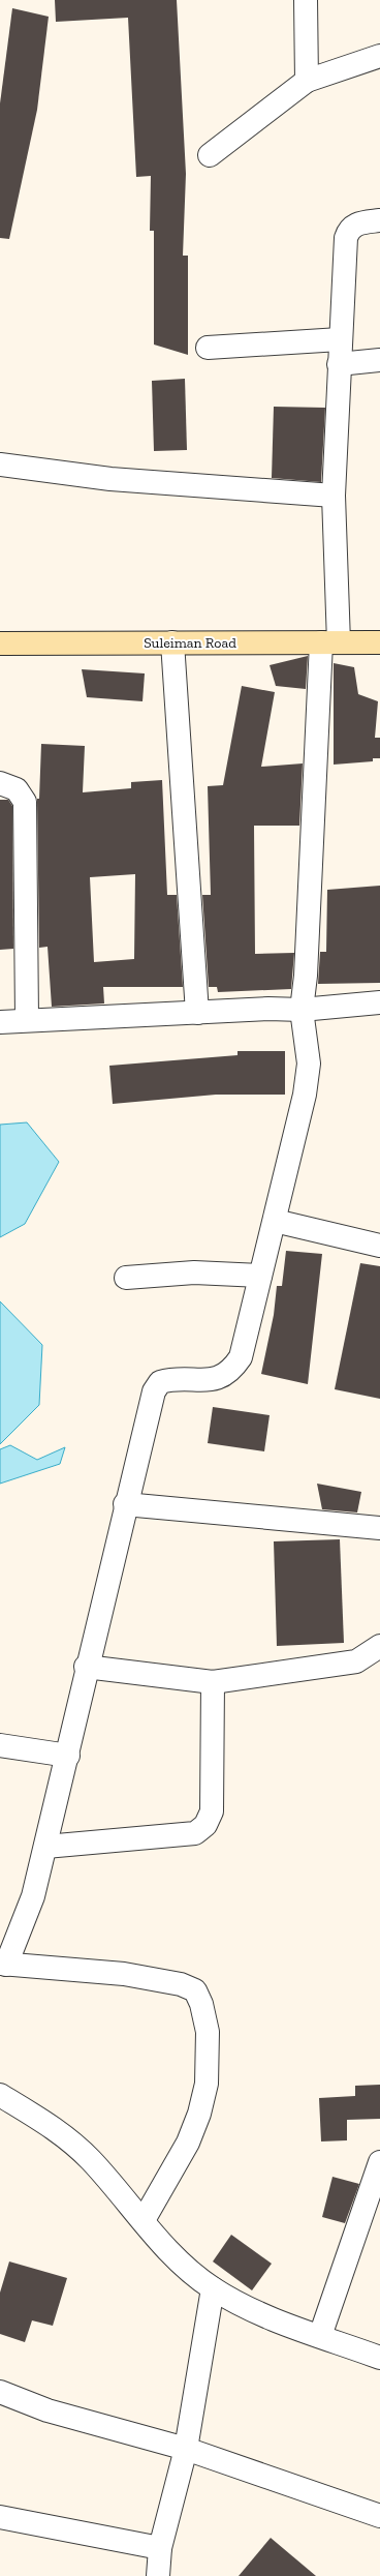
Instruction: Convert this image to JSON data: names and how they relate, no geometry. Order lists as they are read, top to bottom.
{
  "streets": {
    "street": ["Suleiman Road"]
  }
}
